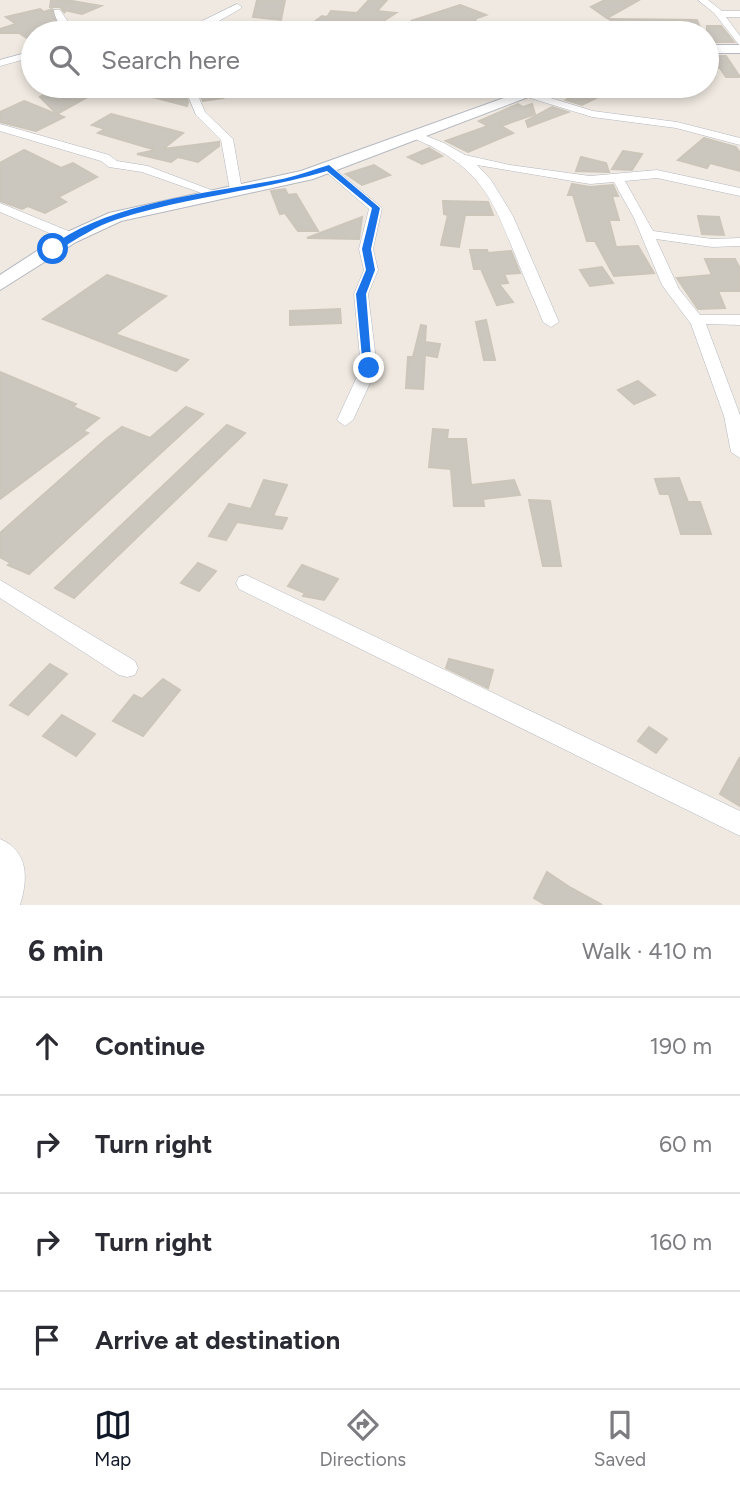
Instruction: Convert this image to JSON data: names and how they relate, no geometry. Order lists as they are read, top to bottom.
{
  "page": {
    "search": "Search here",
    "heading": ["6 min", "Walk · 410 m"],
    "list": [
      ["Continue", "190 m"],
      ["Turn right", "60 m"],
      ["Turn right", "160 m"],
      "Arrive at destination"
    ],
    "nav": ["Map", "Directions", "Saved"]
  }
}
